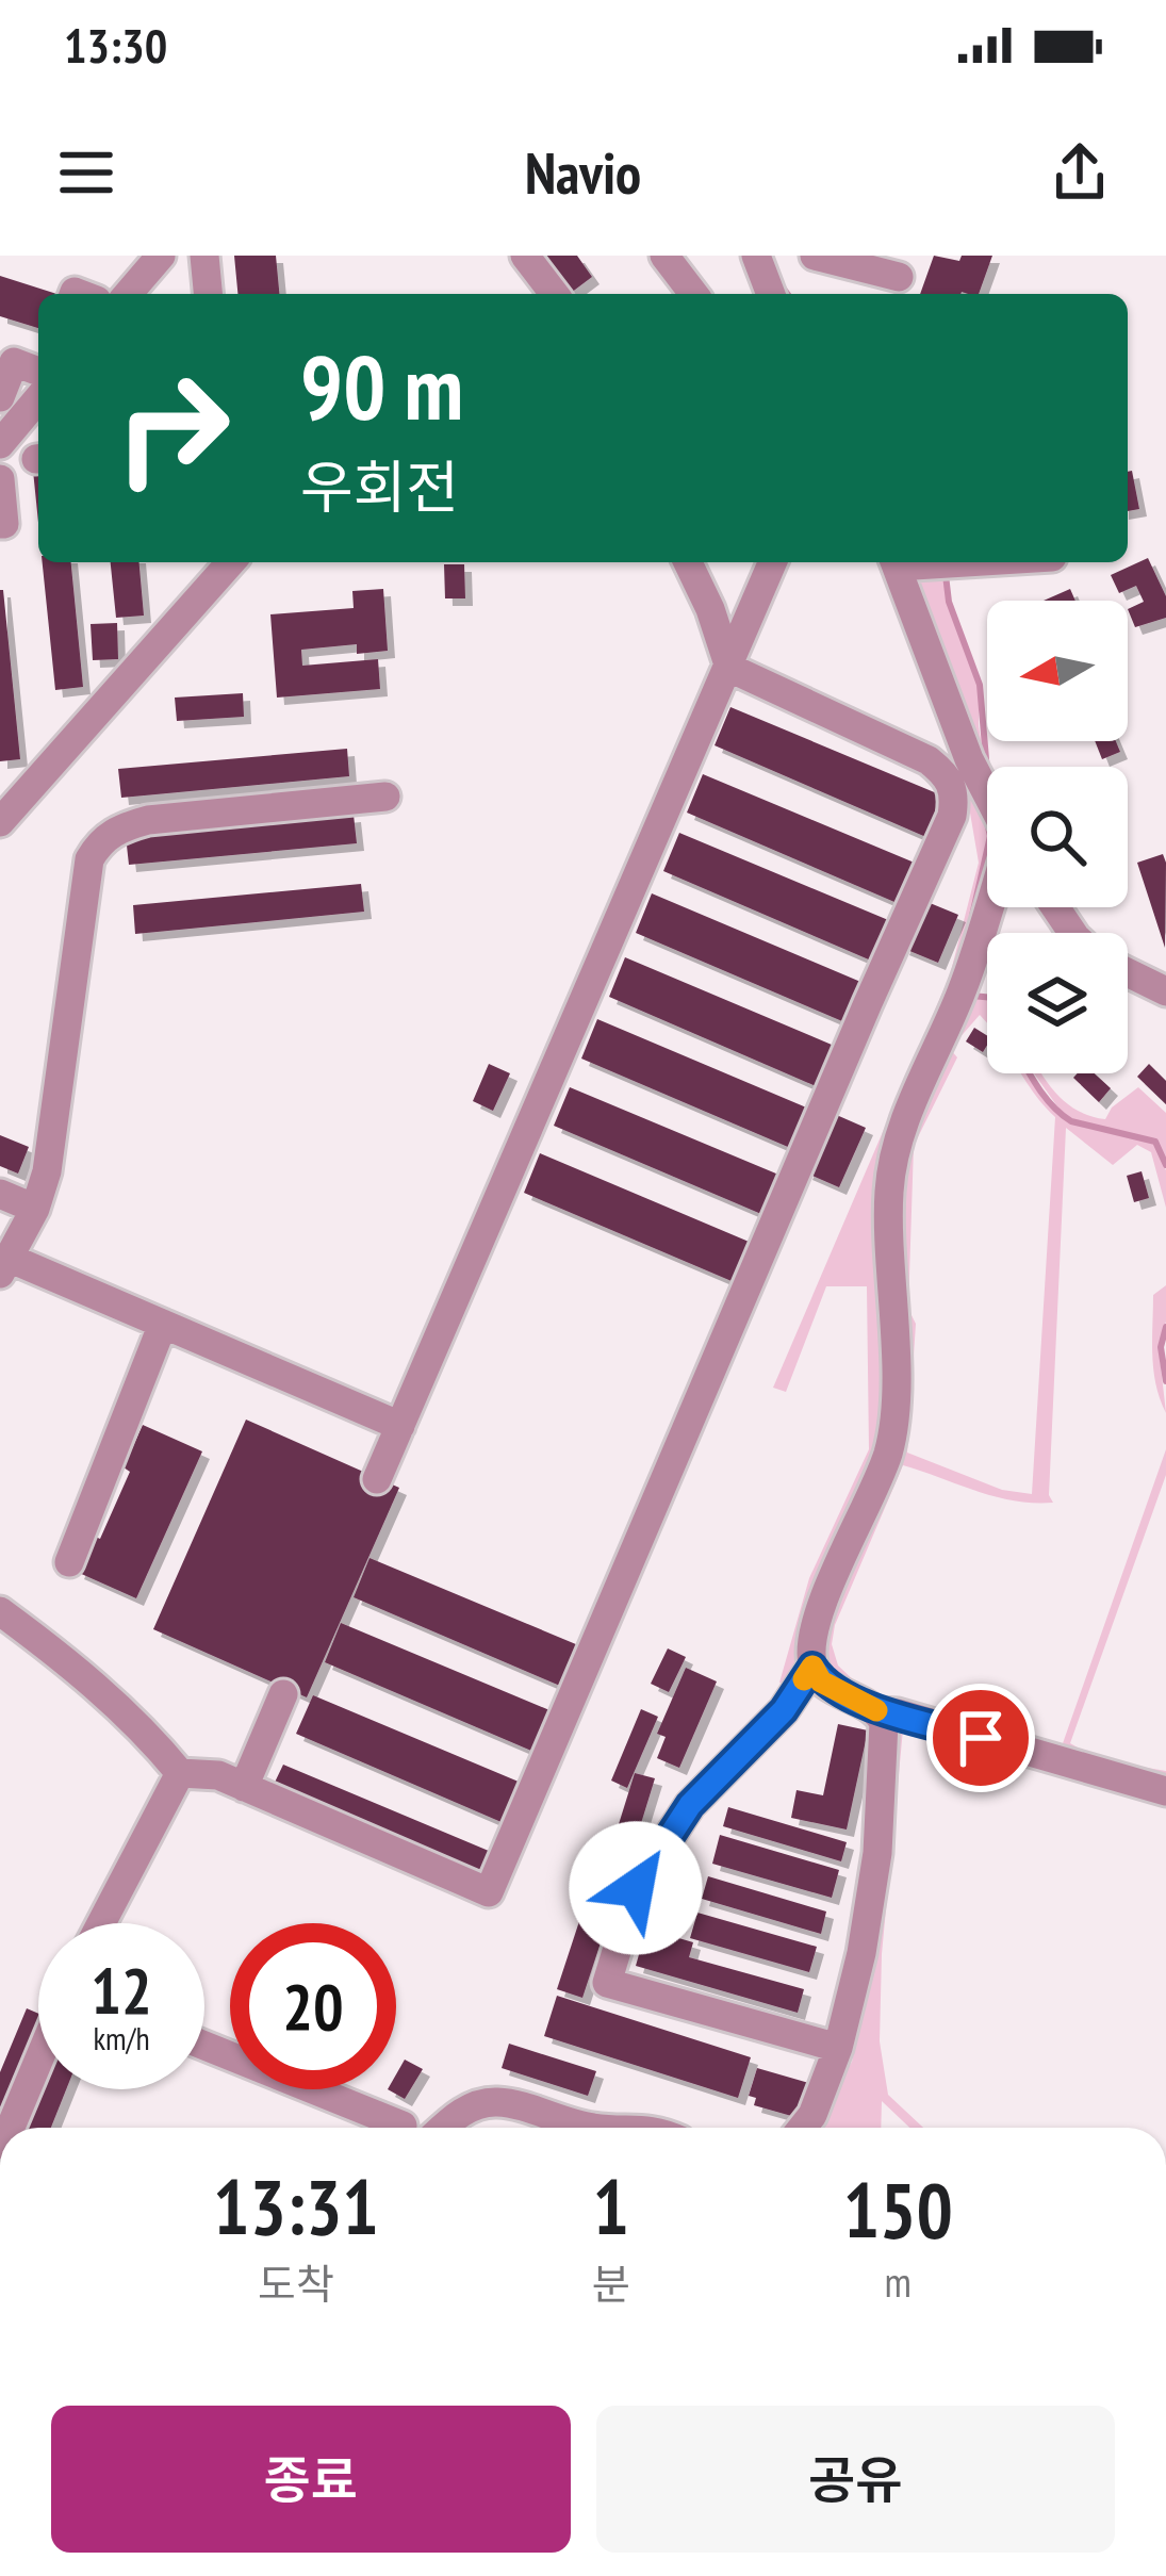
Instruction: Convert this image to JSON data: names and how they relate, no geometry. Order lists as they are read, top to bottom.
{
  "north": "left",
  "page": {
    "status": "13:30",
    "header": "Navio",
    "turn": ["90 m", "우회전"],
    "speed": "12 km/h",
    "limit": "20",
    "eta": [
      "13:31",
      "도착",
      "1",
      "분",
      "150",
      "m"
    ],
    "buttons": ["종료", "공유"]
  }
}
